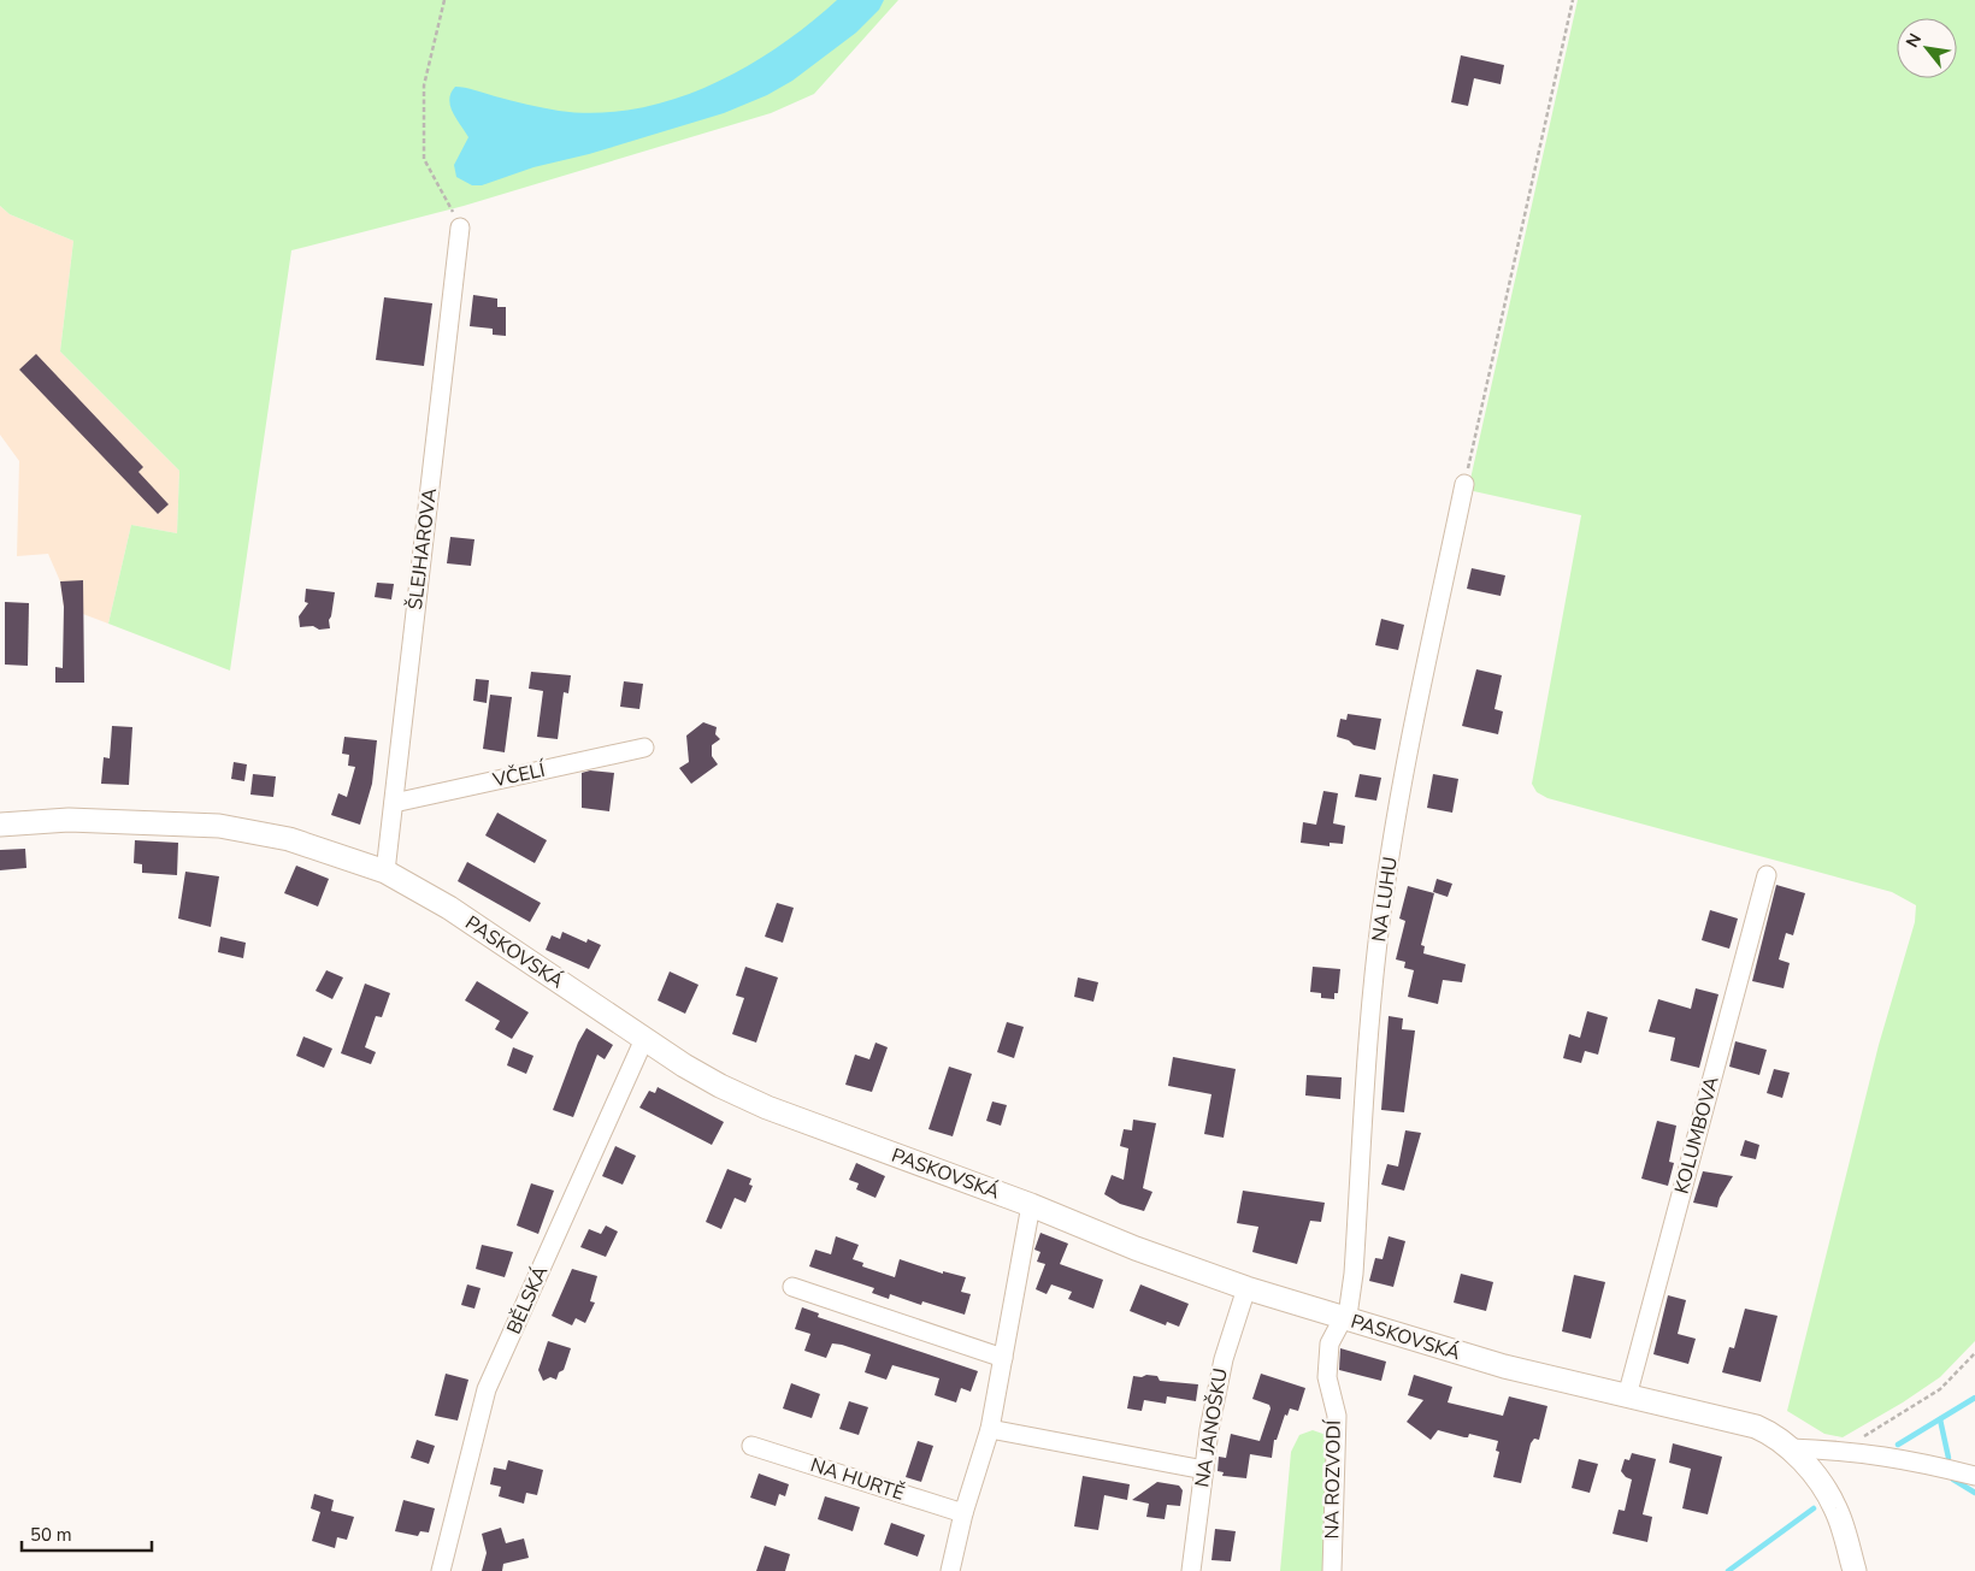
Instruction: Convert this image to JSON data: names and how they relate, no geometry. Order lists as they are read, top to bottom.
{
  "streets": {
    "street": [
      "ŠLEJHAROVA",
      "VČELÍ",
      "NA LUHU",
      "PASKOVSKÁ",
      "KOLUMBOVA",
      "BĚLSKÁ",
      "NA JANOŠKU",
      "NA HURTĚ",
      "NA ROZVODÍ"
    ]
  },
  "crossings": [
    ["ŠLEJHAROVA", "VČELÍ"],
    ["ŠLEJHAROVA", "PASKOVSKÁ"],
    ["NA LUHU", "PASKOVSKÁ"],
    ["NA LUHU", "NA ROZVODÍ"],
    ["PASKOVSKÁ", "KOLUMBOVA"],
    ["PASKOVSKÁ", "BĚLSKÁ"],
    ["PASKOVSKÁ", "NA JANOŠKU"],
    ["PASKOVSKÁ", "NA ROZVODÍ"]
  ],
  "scale_bar": "50 m",
  "north": "top left"
}
